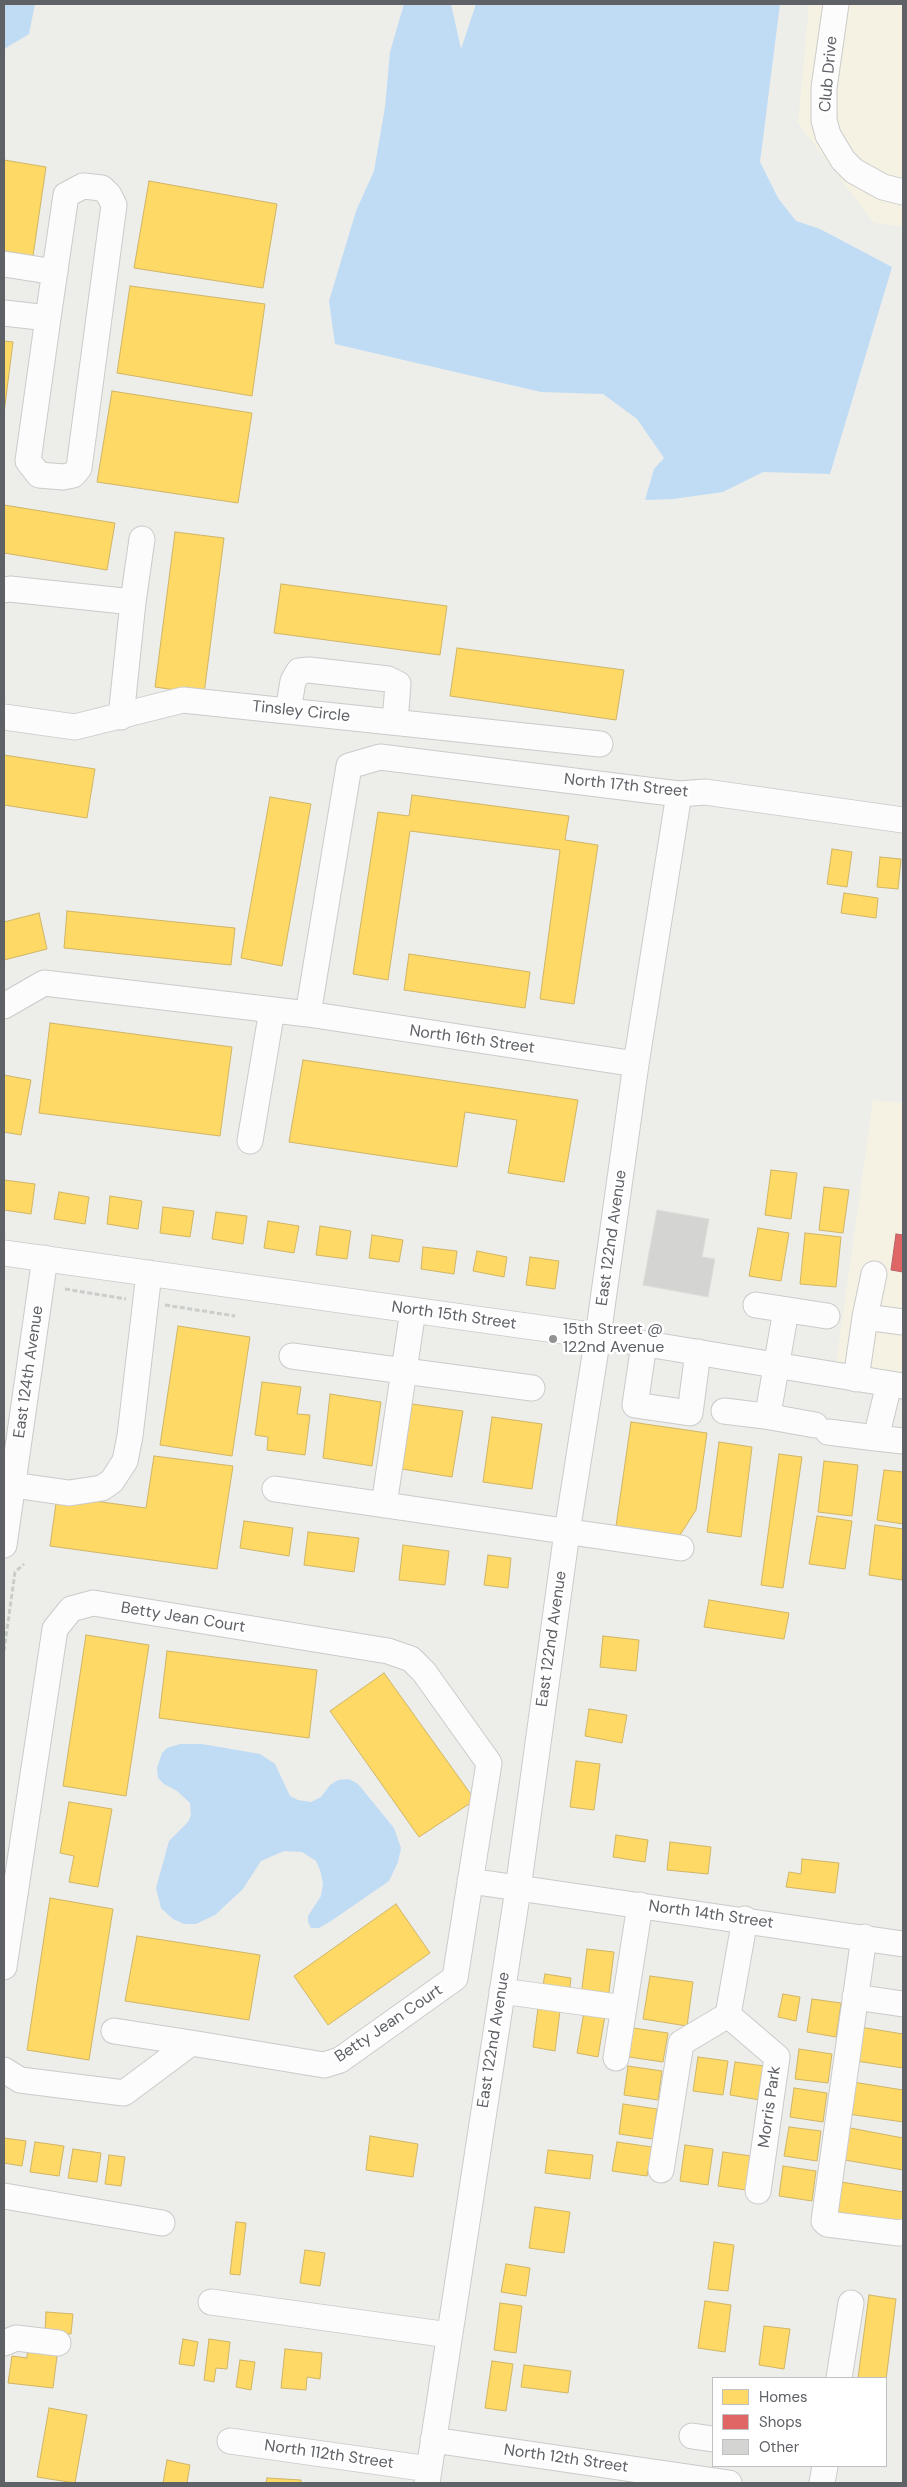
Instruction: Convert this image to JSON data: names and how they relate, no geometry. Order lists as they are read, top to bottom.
{
  "streets": {
    "street": [
      "Club Drive",
      "Tinsley Circle",
      "North 17th Street",
      "North 16th Street",
      "East 122nd Avenue",
      "North 15th Street",
      "East 124th Avenue",
      "Betty Jean Court",
      "North 14th Street",
      "Morris Park",
      "North 112th Street",
      "North 12th Street"
    ]
  },
  "crossings": [
    ["North 17th Street", "North 16th Street"],
    ["North 17th Street", "East 122nd Avenue"],
    ["North 16th Street", "East 122nd Avenue"],
    ["East 122nd Avenue", "North 15th Street"],
    ["East 122nd Avenue", "North 14th Street"],
    ["East 122nd Avenue", "North 112th Street"],
    ["East 122nd Avenue", "North 12th Street"],
    ["North 15th Street", "East 124th Avenue"]
  ],
  "places": ["15th Street @ 122nd Avenue"],
  "legend": ["Homes", "Shops", "Other"]
}
